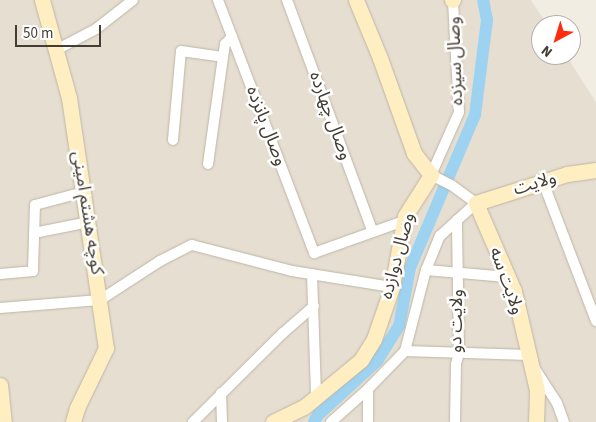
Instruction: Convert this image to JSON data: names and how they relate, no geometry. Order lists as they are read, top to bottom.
{
  "streets": {
    "street": [
      "وصال سیزده",
      "وصال چهارده",
      "وصال پانزده",
      "ولایت",
      "کوچه هشتم امینی",
      "وصال دوازده",
      "ولایت سه",
      "ولایت دو"
    ]
  },
  "crossings": [
    ["وصال سیزده", "وصال دوازده"],
    ["وصال چهارده", "وصال پانزده"],
    ["ولایت", "ولایت سه"]
  ],
  "scale_bar": "50 m",
  "north": "bottom left"
}
